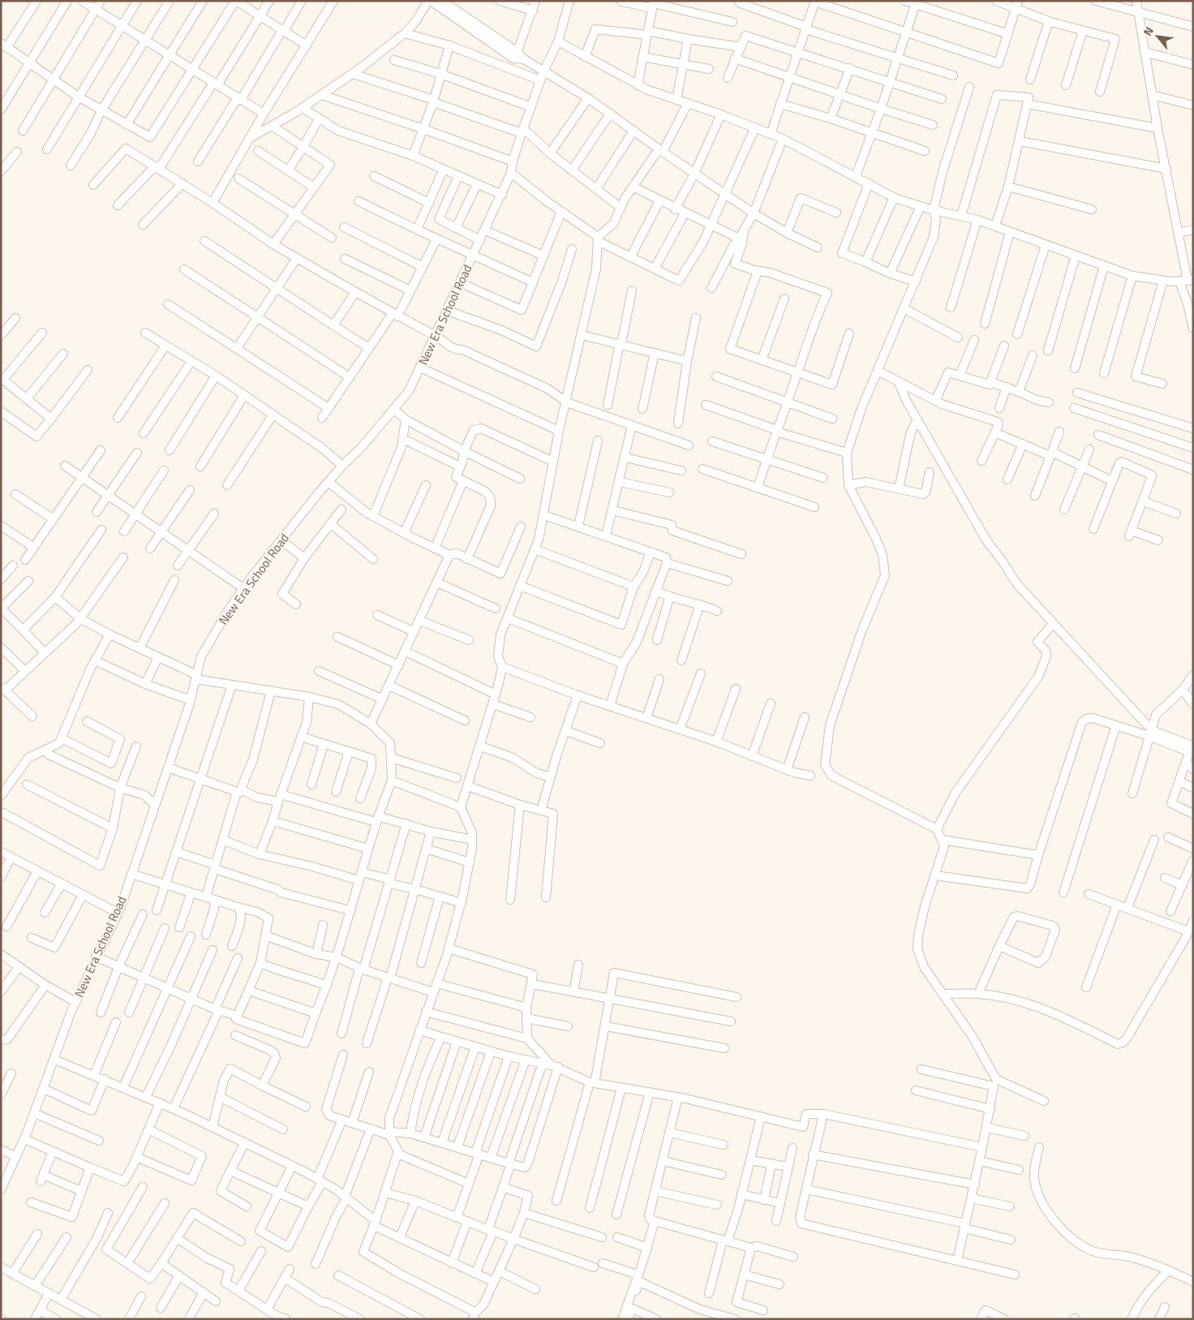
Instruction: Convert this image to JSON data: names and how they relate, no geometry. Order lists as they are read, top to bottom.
{
  "streets": {
    "street": ["New Era School Road"]
  },
  "north": "top left"
}
